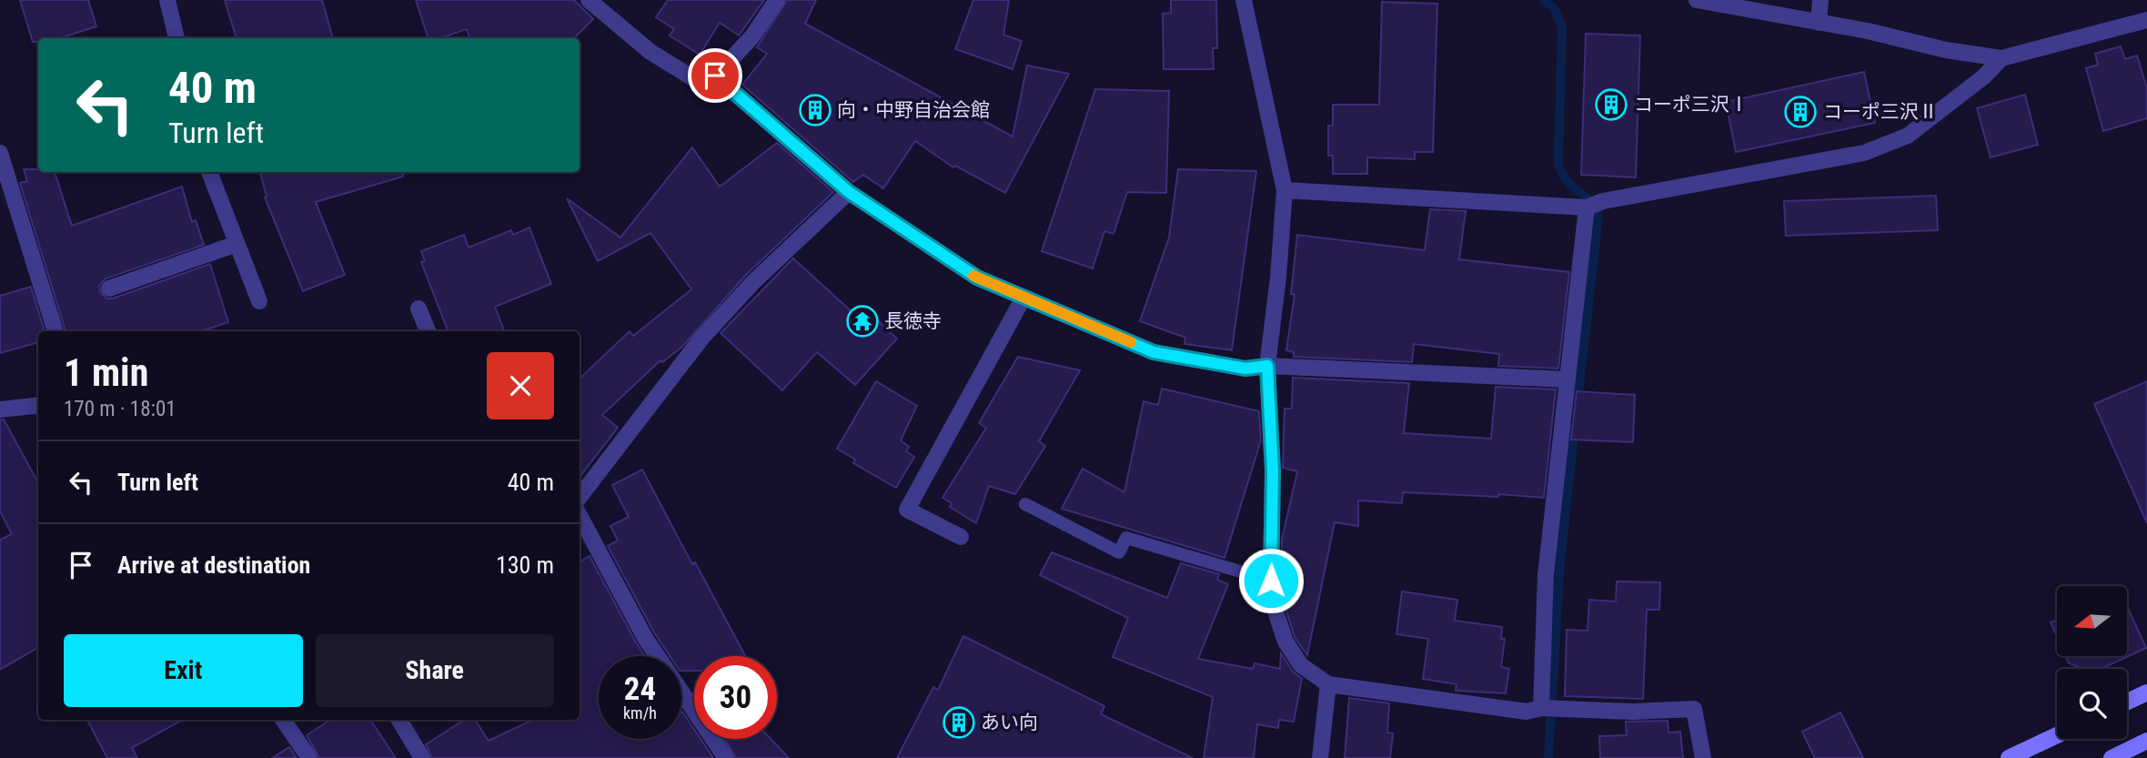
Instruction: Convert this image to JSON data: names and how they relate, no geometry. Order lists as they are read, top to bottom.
{
  "places": {
    "building": [
      "コーポ三沢Ⅰ",
      "向・中野自治会館",
      "コーポ三沢Ⅱ",
      "あい向"
    ],
    "temple": ["長徳寺"]
  },
  "north": "left",
  "page": {
    "turn": ["40 m", "Turn left"],
    "heading": ["1 min", "170 m · 18:01"],
    "list": [
      {
        "name": "Turn left",
        "value": "40 m"
      },
      {
        "name": "Arrive at destination",
        "value": "130 m"
      }
    ],
    "buttons": ["Exit", "Share"],
    "speed": "24 km/h",
    "limit": "30"
  }
}
